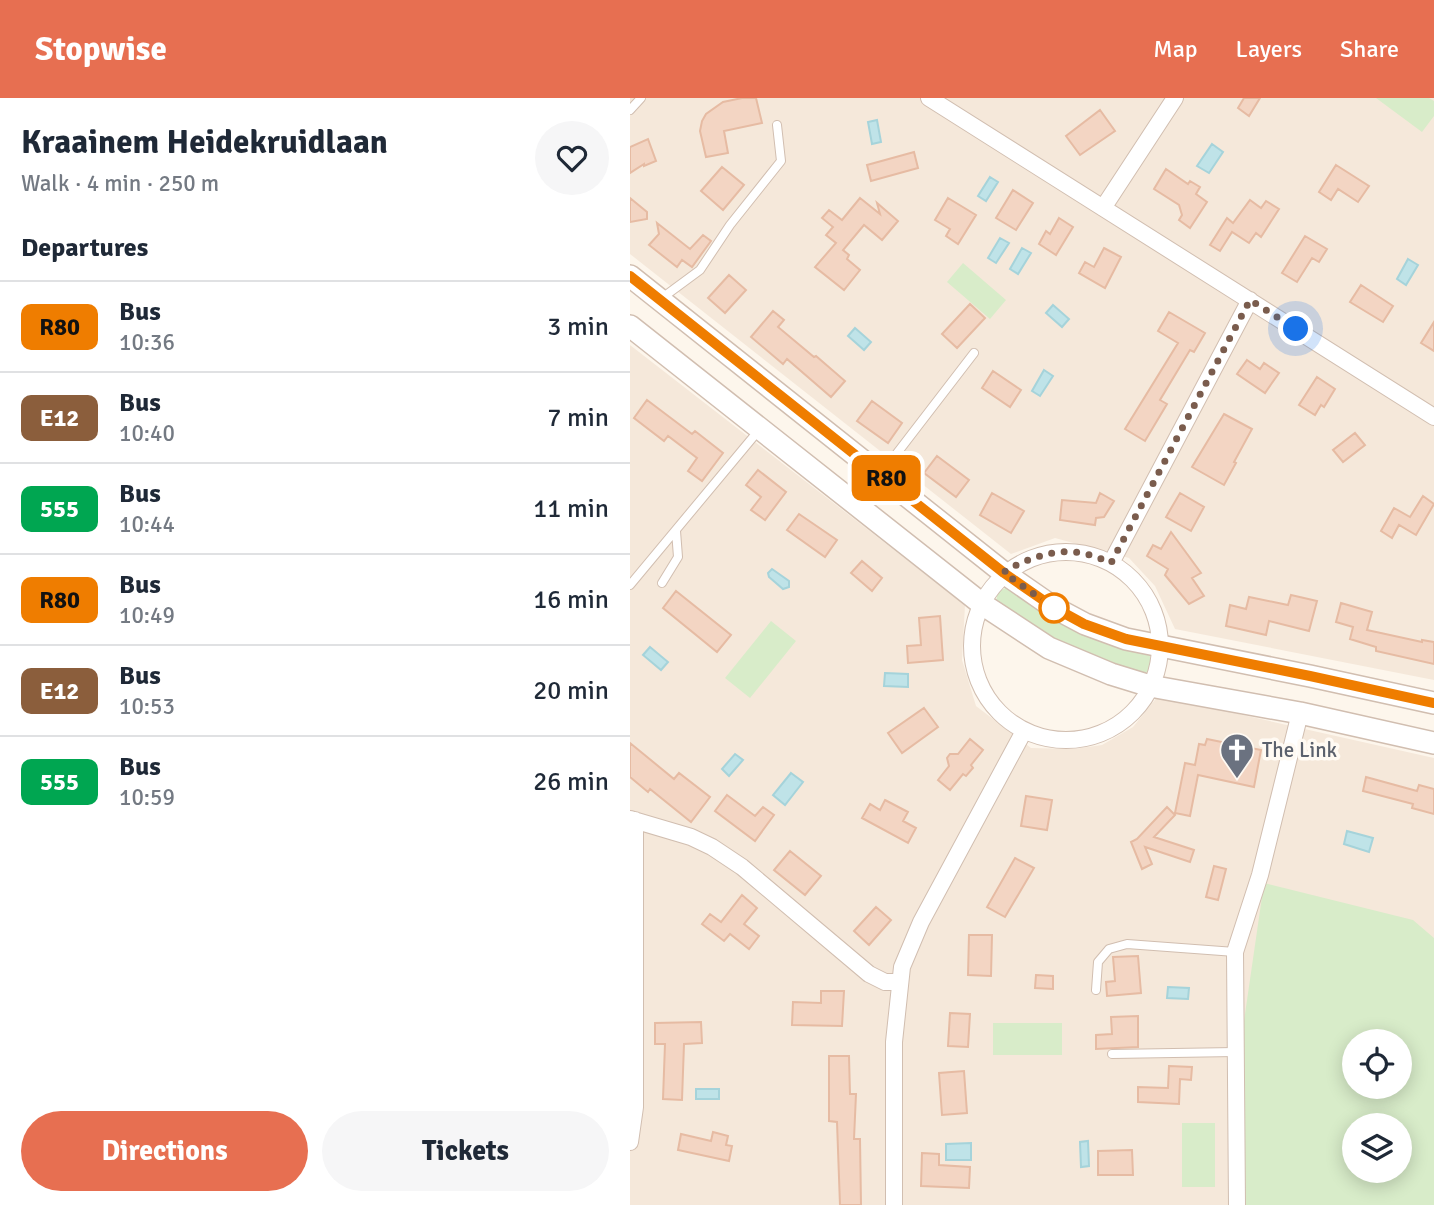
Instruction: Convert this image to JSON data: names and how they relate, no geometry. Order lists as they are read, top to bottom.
{
  "places": {
    "church": ["The Link"]
  },
  "lines": ["bus line R80"],
  "page": {
    "header": "Stopwise",
    "nav": ["Map", "Layers", "Share"],
    "heading": [
      ["Kraainem Heidekruidlaan", "Walk · 4 min · 250 m"],
      "Departures"
    ],
    "on_map": "R80",
    "list": [
      {
        "mark": "R80",
        "name": "Bus",
        "note": "10:36",
        "value": "3 min"
      },
      {
        "mark": "E12",
        "name": "Bus",
        "note": "10:40",
        "value": "7 min"
      },
      {
        "mark": "555",
        "name": "Bus",
        "note": "10:44",
        "value": "11 min"
      },
      {
        "mark": "R80",
        "name": "Bus",
        "note": "10:49",
        "value": "16 min"
      },
      {
        "mark": "E12",
        "name": "Bus",
        "note": "10:53",
        "value": "20 min"
      },
      {
        "mark": "555",
        "name": "Bus",
        "note": "10:59",
        "value": "26 min"
      }
    ],
    "buttons": ["Directions", "Tickets"]
  }
}
